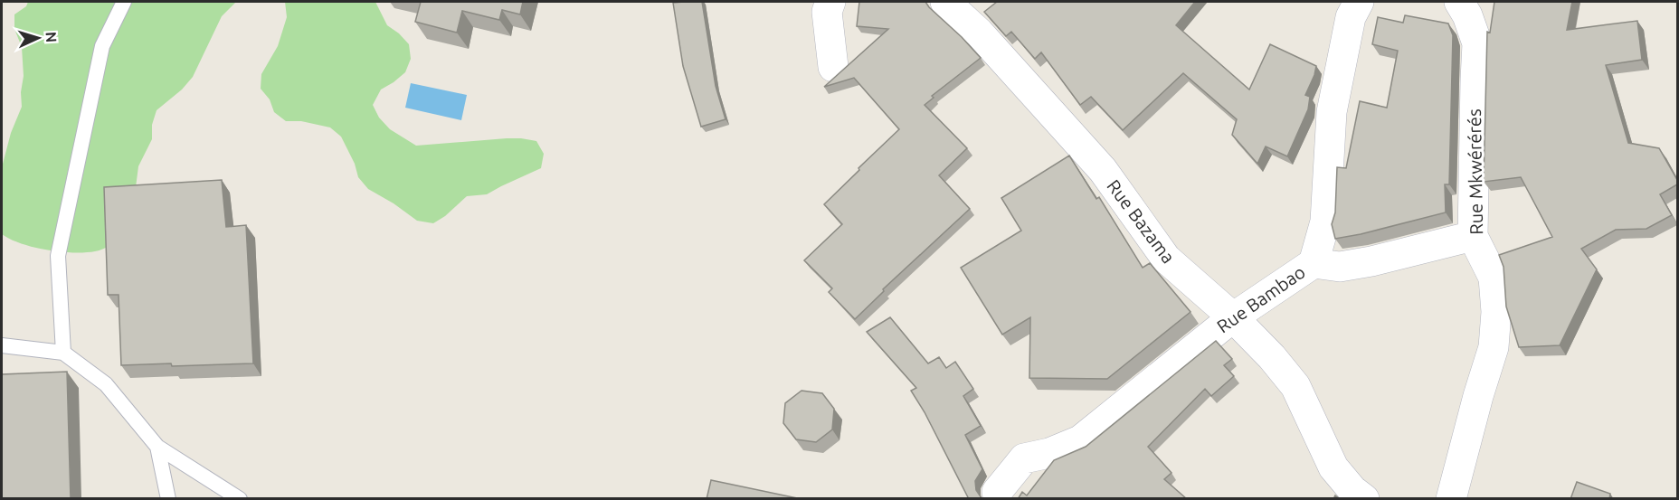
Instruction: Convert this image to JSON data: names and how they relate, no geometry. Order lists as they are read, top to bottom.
{
  "streets": {
    "street": ["Rue Mkwérérés", "Rue Bazama", "Rue Bambao"]
  },
  "crossings": [
    ["Rue Bazama", "Rue Bambao"]
  ],
  "north": "right"
}
